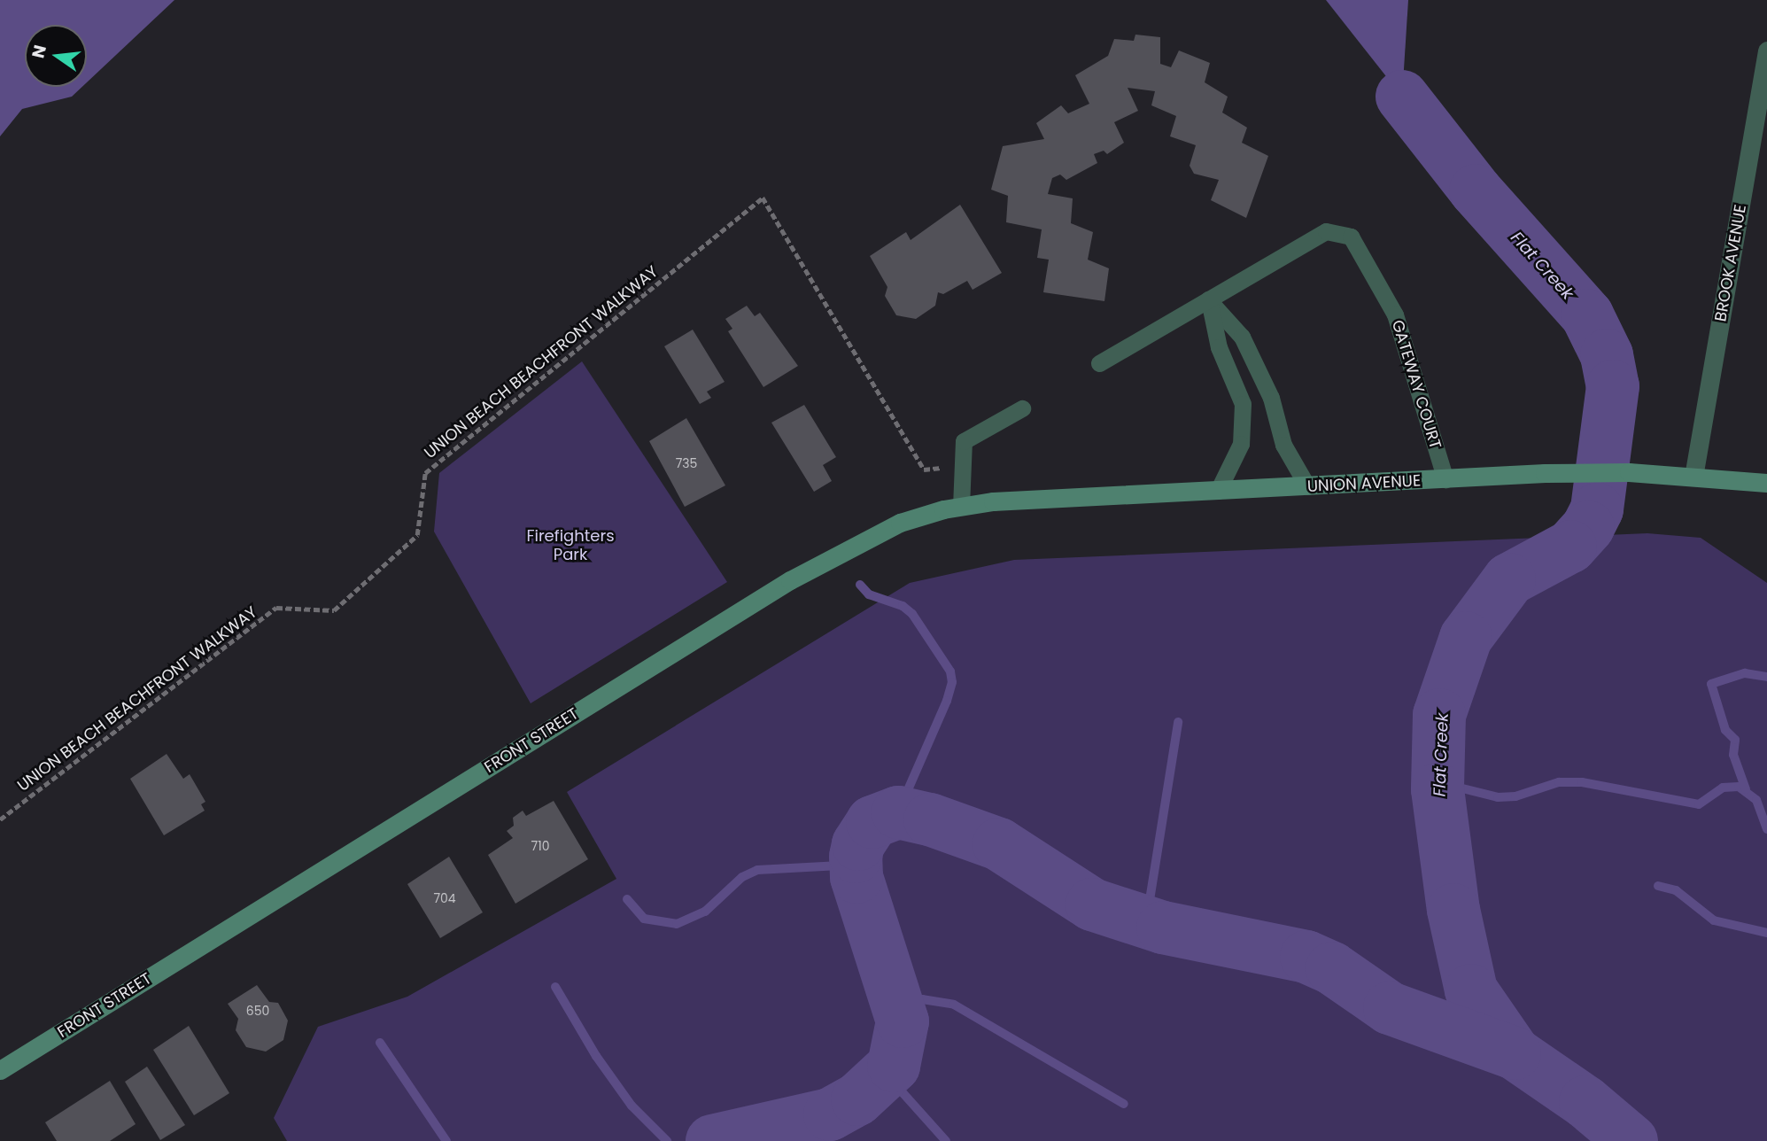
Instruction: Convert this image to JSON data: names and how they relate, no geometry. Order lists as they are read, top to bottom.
{
  "streets": {
    "street": ["BROOK AVENUE", "UNION AVENUE", "FRONT STREET"],
    "lane": ["GATEWAY COURT"],
    "path": ["UNION BEACH BEACHFRONT WALKWAY"]
  },
  "crossings": [
    ["BROOK AVENUE", "UNION AVENUE"],
    ["GATEWAY COURT", "UNION AVENUE"],
    ["UNION AVENUE", "FRONT STREET"]
  ],
  "water": ["Flat Creek"],
  "parks": ["Firefighters Park"],
  "house_numbers": [
    "735",
    "710",
    "704",
    "650"
  ],
  "north": "left"
}
